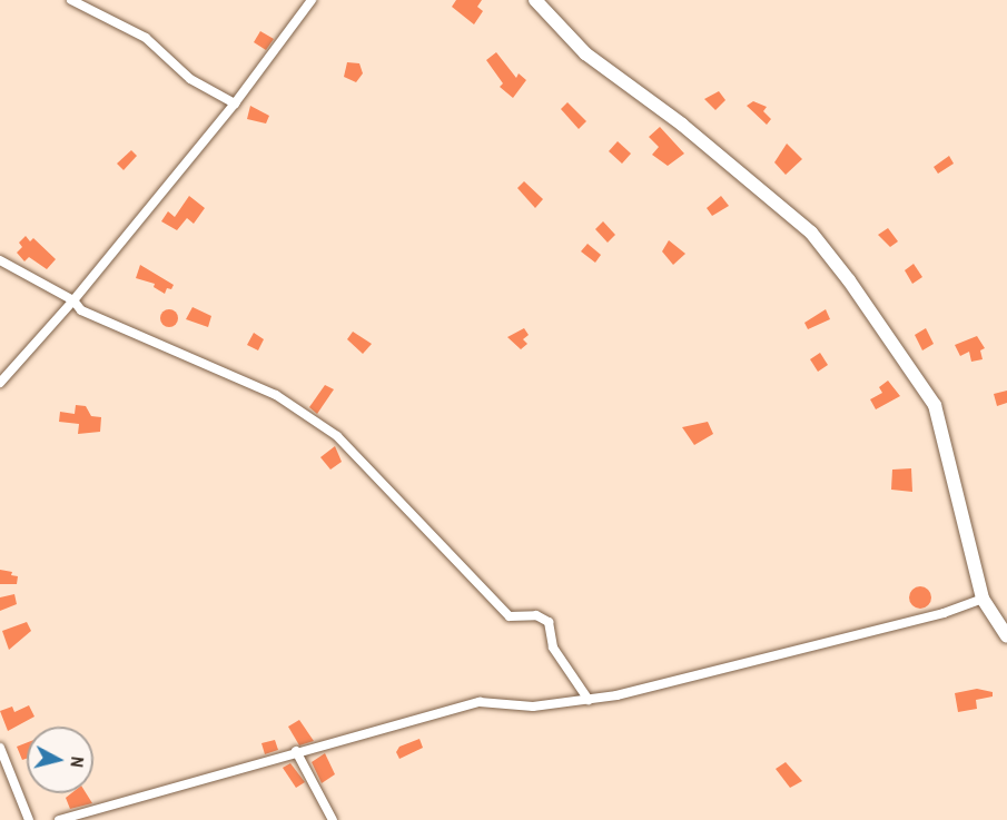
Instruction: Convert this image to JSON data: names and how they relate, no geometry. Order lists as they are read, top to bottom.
{
  "north": "right"
}
